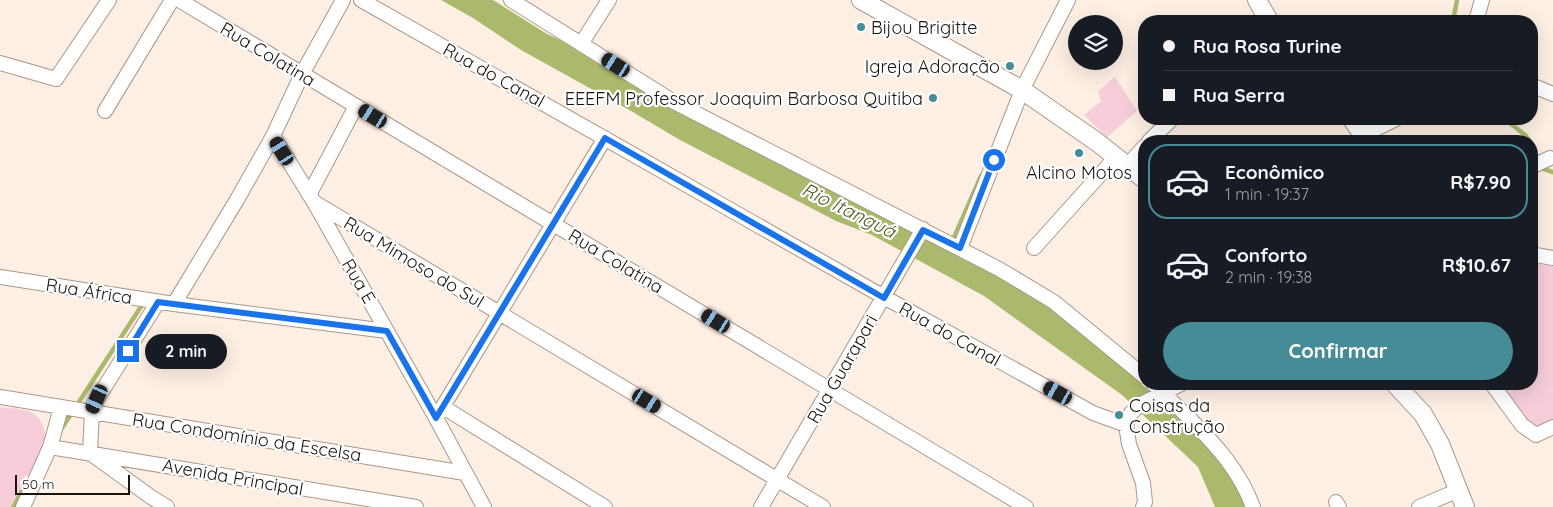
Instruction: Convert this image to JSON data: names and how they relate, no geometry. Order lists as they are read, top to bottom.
{
  "streets": {
    "street": [
      "Rua Colatina",
      "Rua do Canal",
      "Rua Mimoso do Sul",
      "Rua E",
      "Rua África",
      "Rua Guarapari",
      "Rua Condomínio da Escelsa",
      "Avenida Principal"
    ]
  },
  "crossings": [
    ["Rua Colatina", "Rua Guarapari"],
    ["Rua do Canal", "Rua Guarapari"],
    ["Rua Mimoso do Sul", "Rua E"],
    ["Rua Mimoso do Sul", "Rua Guarapari"],
    ["Rua E", "Rua África"],
    ["Rua E", "Rua Condomínio da Escelsa"]
  ],
  "water": ["Rio Itanguá"],
  "places": [
    "Bijou Brigitte",
    "Igreja Adoração",
    "EEEFM Professor Joaquim Barbosa Quitiba",
    "Alcino Motos",
    "Coisas da Construção"
  ],
  "scale_bar": "50 m",
  "page": {
    "banner": ["Rua Rosa Turine", "Rua Serra"],
    "list": [
      {
        "name": "Econômico",
        "note": "1 min · 19:37",
        "value": "R$7.90"
      },
      {
        "name": "Conforto",
        "note": "2 min · 19:38",
        "value": "R$10.67"
      }
    ],
    "buttons": "Confirmar",
    "bubble": "2 min",
    "scale": "50 m"
  }
}
